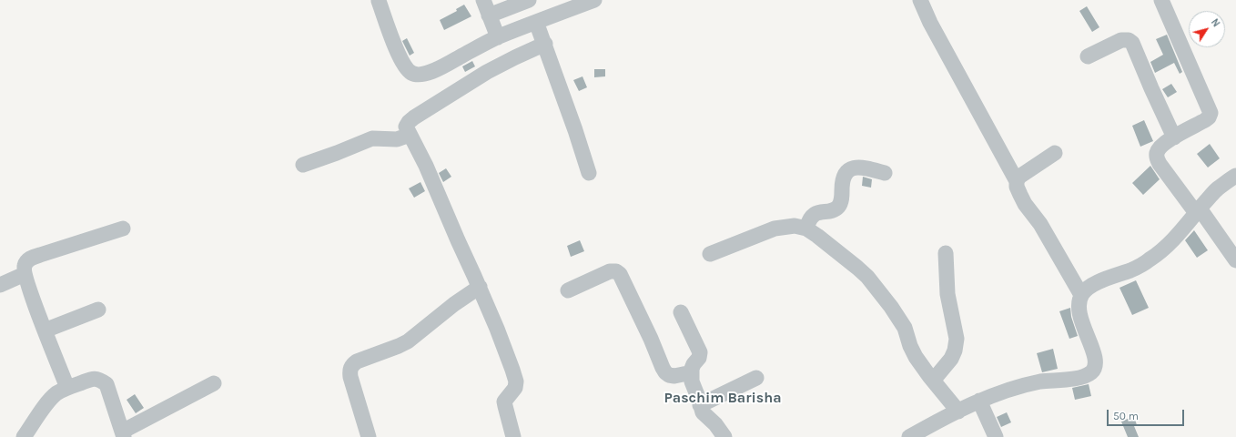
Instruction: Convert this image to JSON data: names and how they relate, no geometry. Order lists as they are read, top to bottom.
{
  "districts": ["Paschim Barisha"],
  "scale_bar": "50 m",
  "north": "top right"
}
